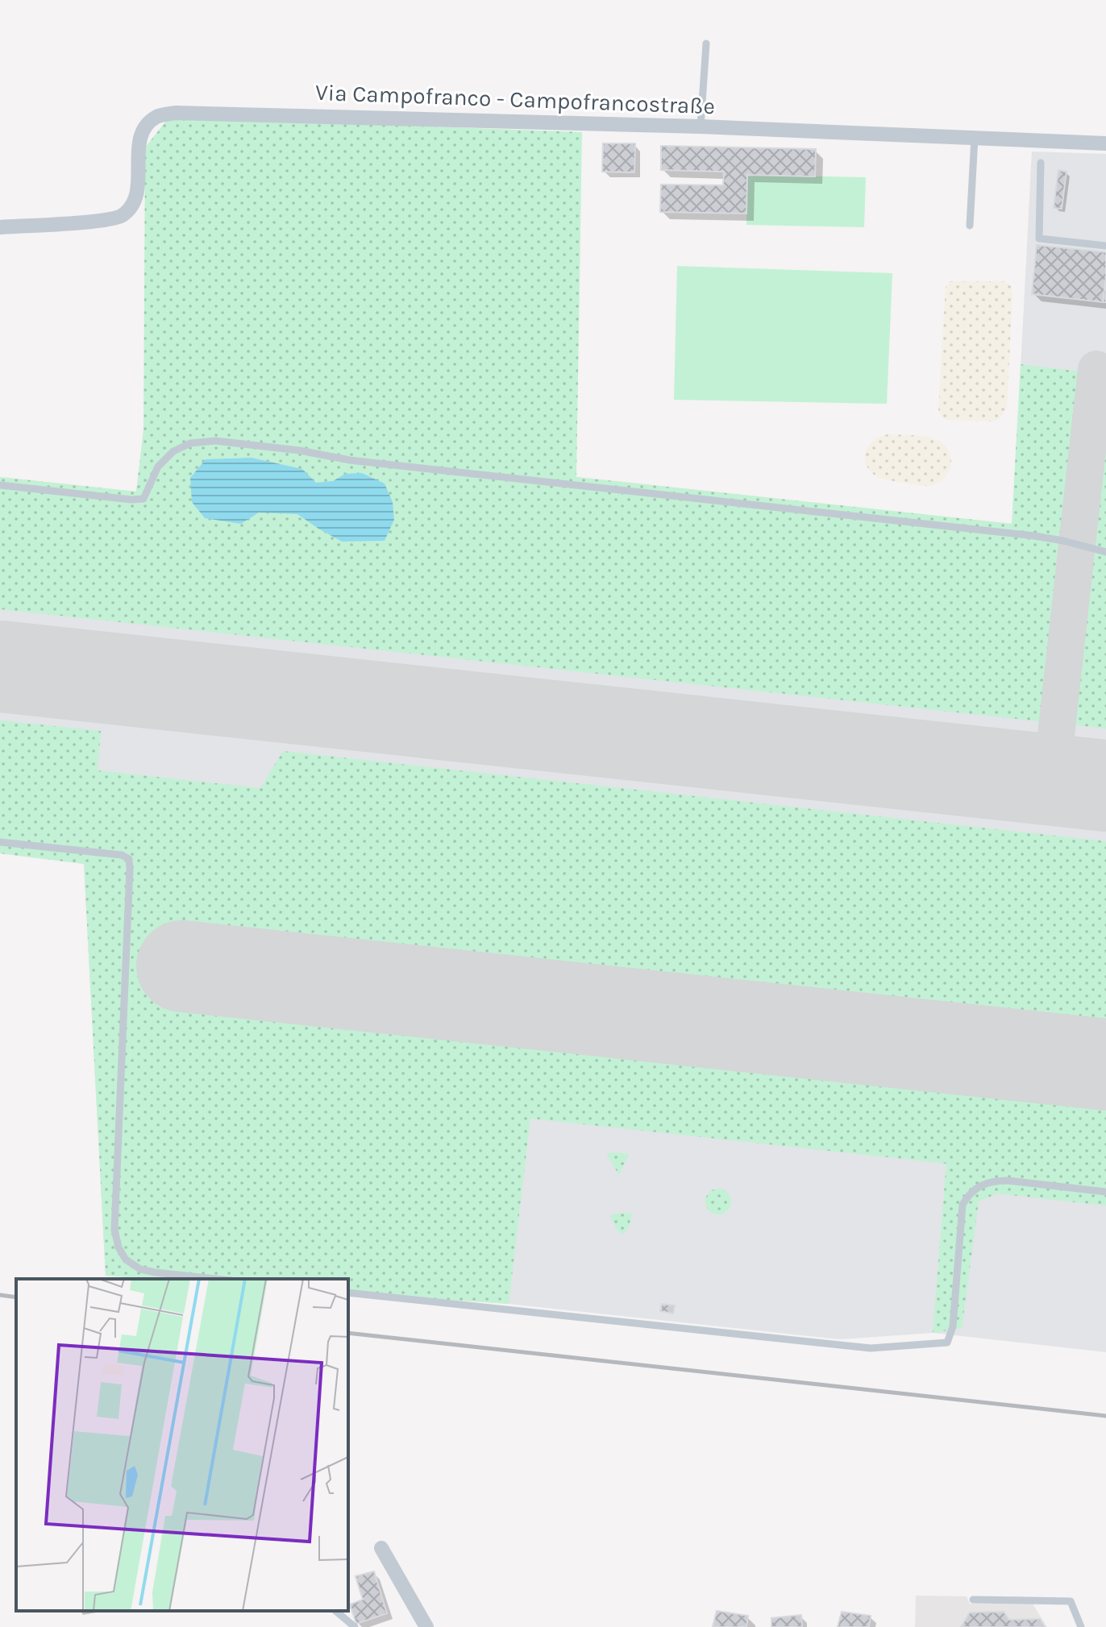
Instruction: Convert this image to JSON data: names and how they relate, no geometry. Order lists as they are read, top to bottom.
{
  "streets": {
    "street": ["Via Campofranco - Campofrancostraße"]
  }
}
